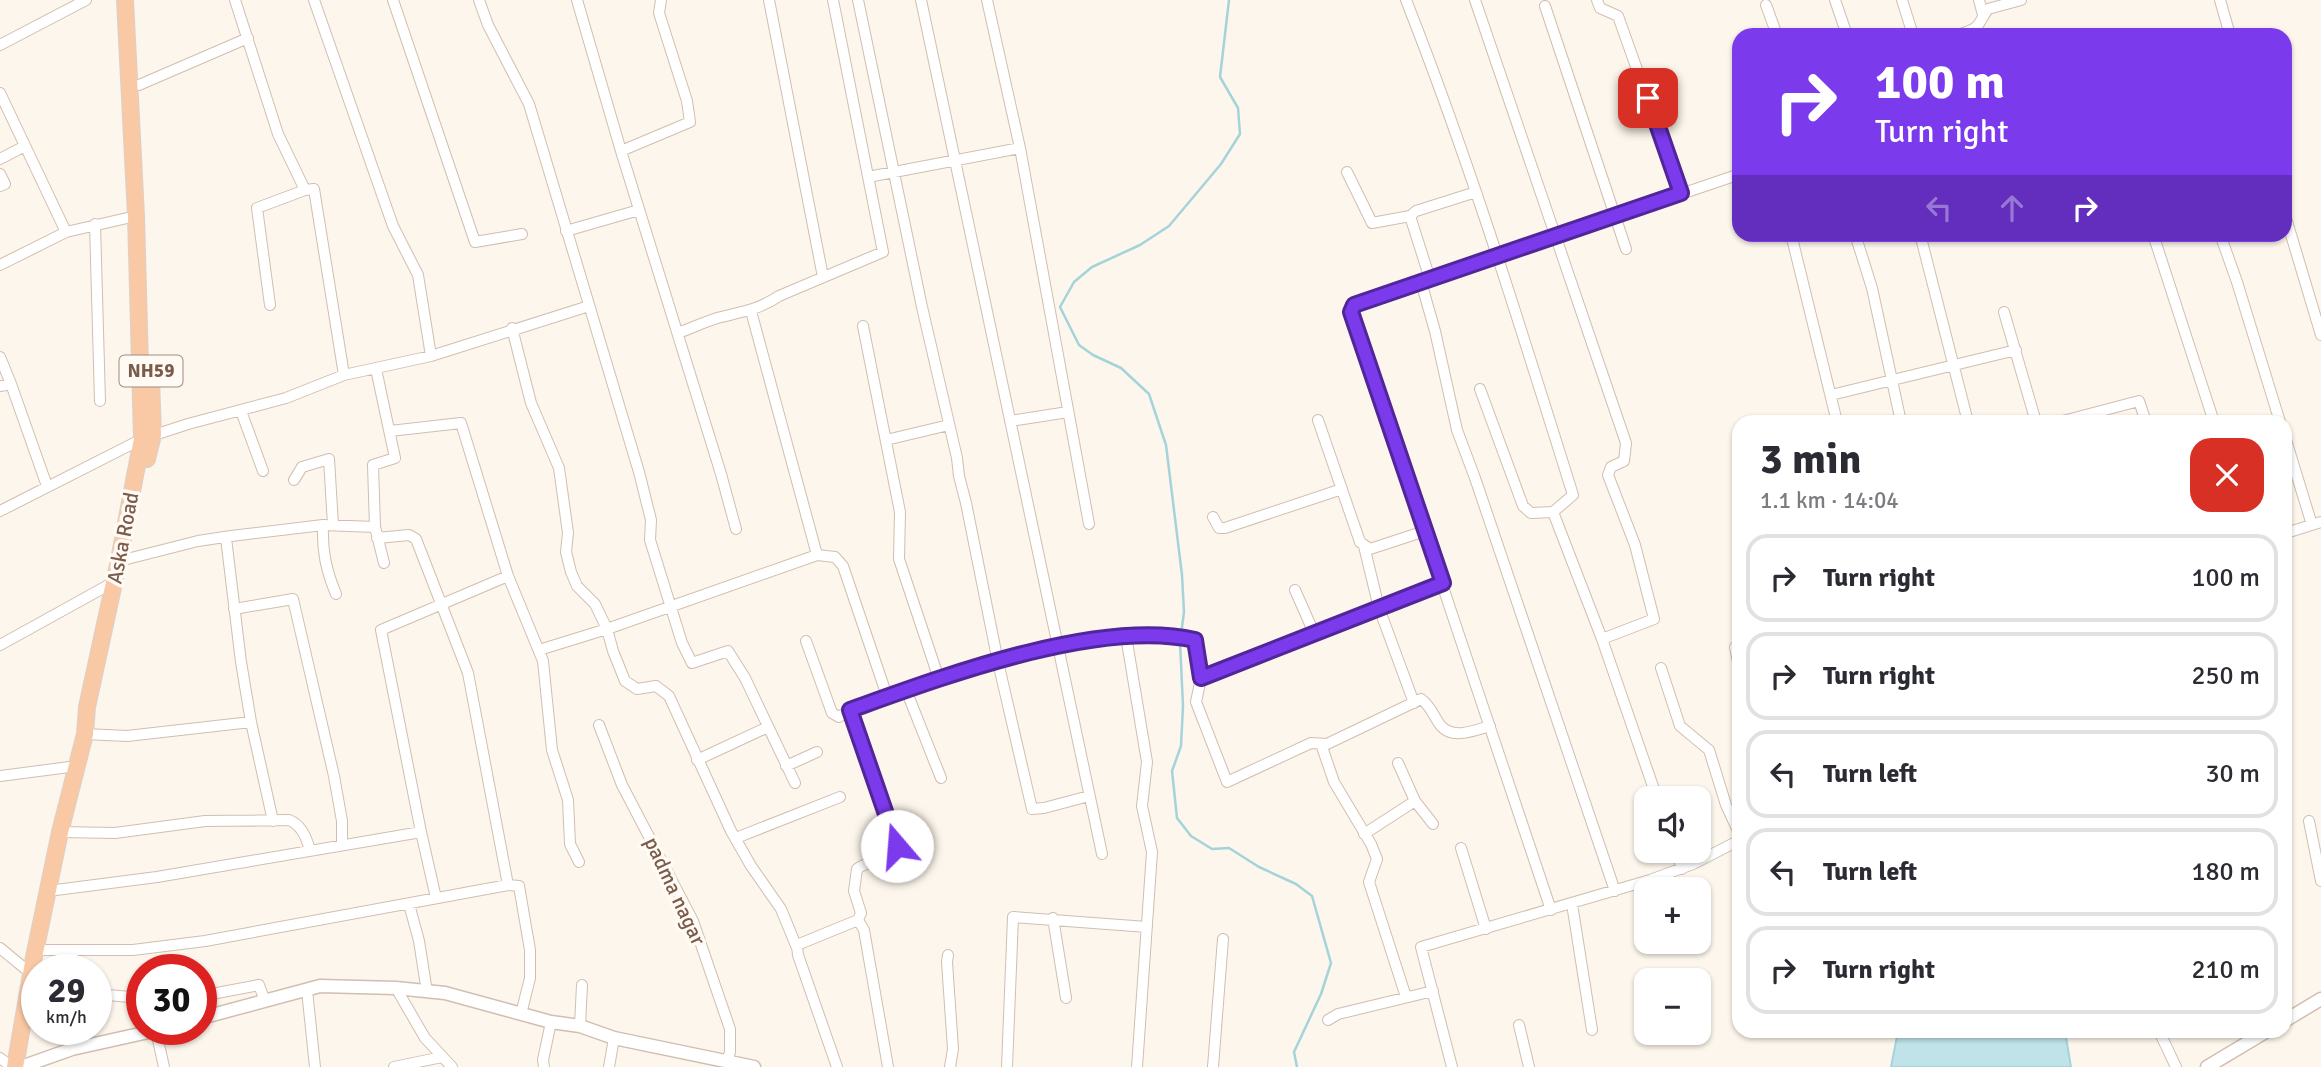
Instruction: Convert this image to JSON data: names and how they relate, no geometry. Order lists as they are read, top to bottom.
{
  "streets": {
    "highway": ["NH59", "Aska Road"],
    "street": ["padma nagar"]
  },
  "crossings": [
    ["NH59", "Aska Road"]
  ],
  "page": {
    "turn": ["100 m", "Turn right"],
    "heading": ["3 min", "1.1 km · 14:04"],
    "list": [
      {
        "name": "Turn right",
        "value": "100 m"
      },
      {
        "name": "Turn right",
        "value": "250 m"
      },
      {
        "name": "Turn left",
        "value": "30 m"
      },
      {
        "name": "Turn left",
        "value": "180 m"
      },
      {
        "name": "Turn right",
        "value": "210 m"
      }
    ],
    "map_buttons": ["+", "−"],
    "speed": "29 km/h",
    "limit": "30"
  }
}
